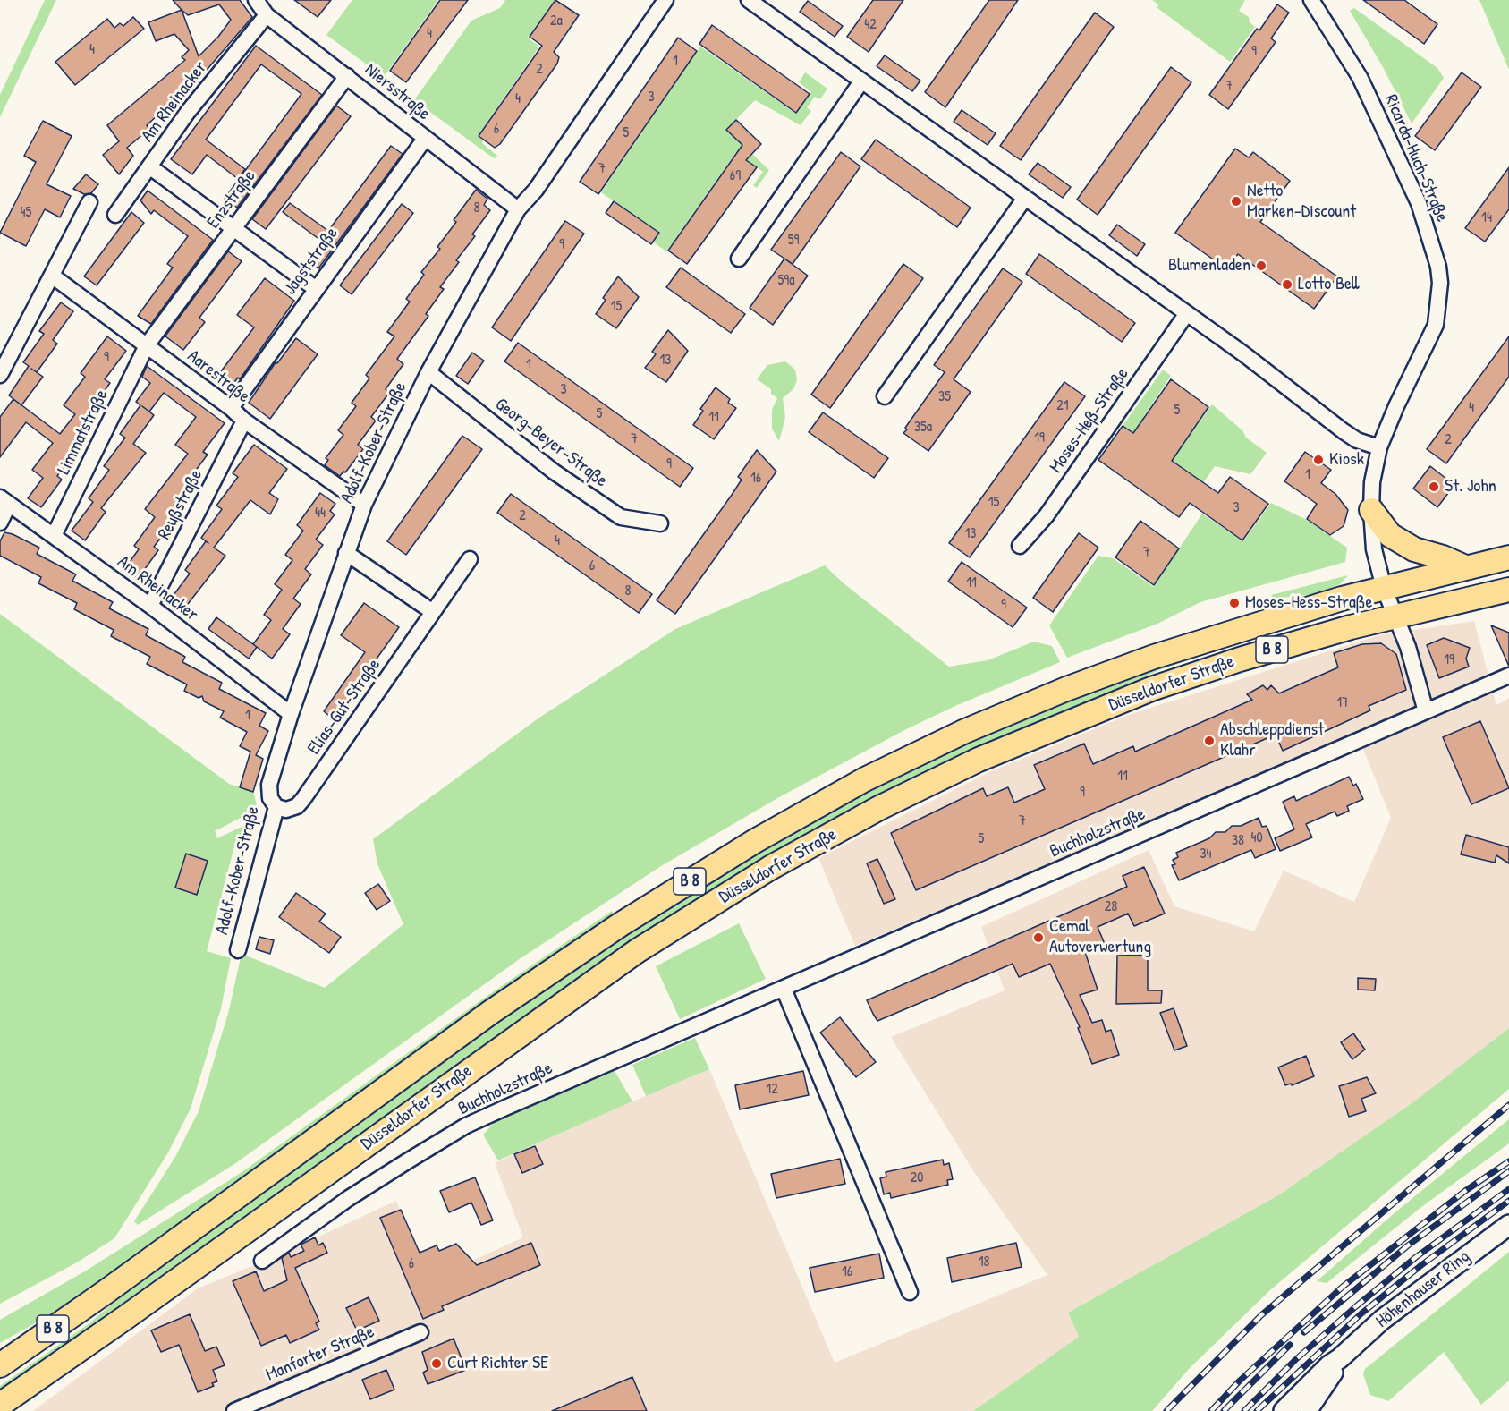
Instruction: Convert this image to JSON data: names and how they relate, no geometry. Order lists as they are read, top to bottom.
{
  "streets": {
    "main road": ["B 8", "Düsseldorfer Straße"],
    "street": [
      "Niersstraße",
      "Am Rheinacker",
      "Ricarda-Huch-Straße",
      "Enzstraße",
      "Jagststraße",
      "Aarestraße",
      "Moses-Heß-Straße",
      "Limmatstraße",
      "Adolf-Kober-Straße",
      "Georg-Beyer-Straße",
      "Reußstraße",
      "Elias-Gut-Straße",
      "Buchholzstraße",
      "Höhenhauser Ring",
      "Manforter Straße"
    ]
  },
  "crossings": [
    ["Niersstraße", "Am Rheinacker"],
    ["Niersstraße", "Enzstraße"],
    ["Niersstraße", "Jagststraße"],
    ["Niersstraße", "Adolf-Kober-Straße"],
    ["Am Rheinacker", "Limmatstraße"],
    ["Am Rheinacker", "Adolf-Kober-Straße"],
    ["Am Rheinacker", "Reußstraße"],
    ["Ricarda-Huch-Straße", "Düsseldorfer Straße"],
    ["Enzstraße", "Aarestraße"],
    ["Enzstraße", "Limmatstraße"],
    ["Jagststraße", "Aarestraße"],
    ["Aarestraße", "Limmatstraße"],
    ["Aarestraße", "Adolf-Kober-Straße"],
    ["Aarestraße", "Reußstraße"],
    ["Adolf-Kober-Straße", "Georg-Beyer-Straße"],
    ["Adolf-Kober-Straße", "Elias-Gut-Straße"]
  ],
  "places": [
    "Netto Marken-Discount",
    "Blumenladen",
    "Lotto Bell",
    "Kiosk",
    "St. John",
    "Moses-Hess-Straße",
    "Abschleppdienst Klahr",
    "Cemal Autoverwertung",
    "Curt Richter SE"
  ],
  "house_numbers": [
    "2a",
    "42",
    "4",
    "4",
    "9",
    "1",
    "2",
    "7",
    "3",
    "4",
    "6",
    "5",
    "7",
    "69",
    "8",
    "45",
    "14",
    "59",
    "9",
    "59a",
    "15",
    "9",
    "13",
    "1",
    "3",
    "35",
    "21",
    "4",
    "5",
    "5",
    "11",
    "35a",
    "19",
    "7",
    "2",
    "9",
    "1",
    "16",
    "15",
    "3",
    "44",
    "2",
    "13",
    "4",
    "7",
    "6",
    "11",
    "8",
    "9",
    "19",
    "17",
    "1",
    "11",
    "9",
    "7",
    "40",
    "5",
    "38",
    "34",
    "28",
    "12",
    "20",
    "18",
    "6",
    "16"
  ]
}
